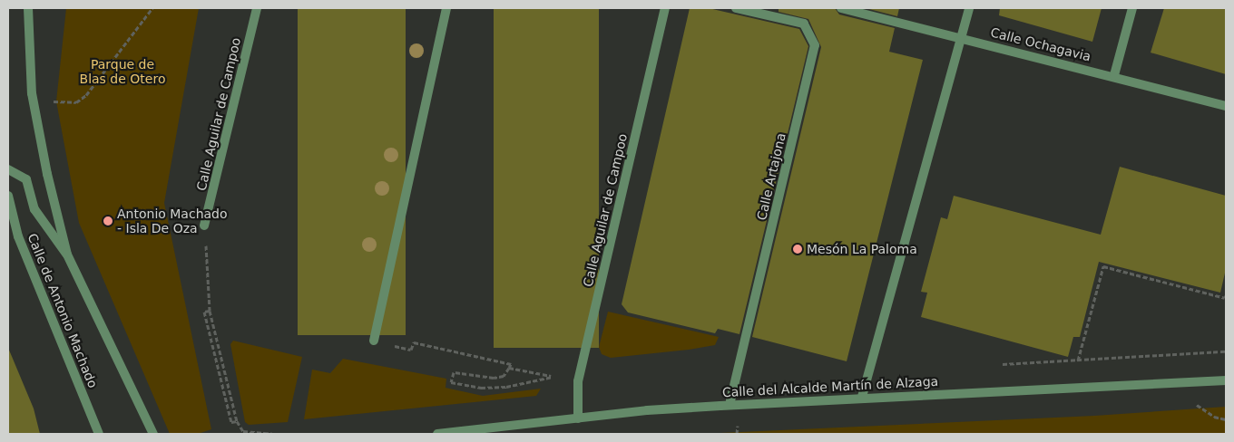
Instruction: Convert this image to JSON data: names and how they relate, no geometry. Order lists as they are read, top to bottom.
{
  "streets": {
    "street": [
      "Calle Ochagavia",
      "Calle Aguilar de Campoo",
      "Calle Artajona",
      "Calle de Antonio Machado",
      "Calle del Alcalde Martín de Alzaga"
    ]
  },
  "crossings": [
    ["Calle Aguilar de Campoo", "Calle del Alcalde Martín de Alzaga"],
    ["Calle Artajona", "Calle del Alcalde Martín de Alzaga"]
  ],
  "parks": ["Parque de Blas de Otero"],
  "places": ["Antonio Machado - Isla De Oza", "Mesón La Paloma"]
}
